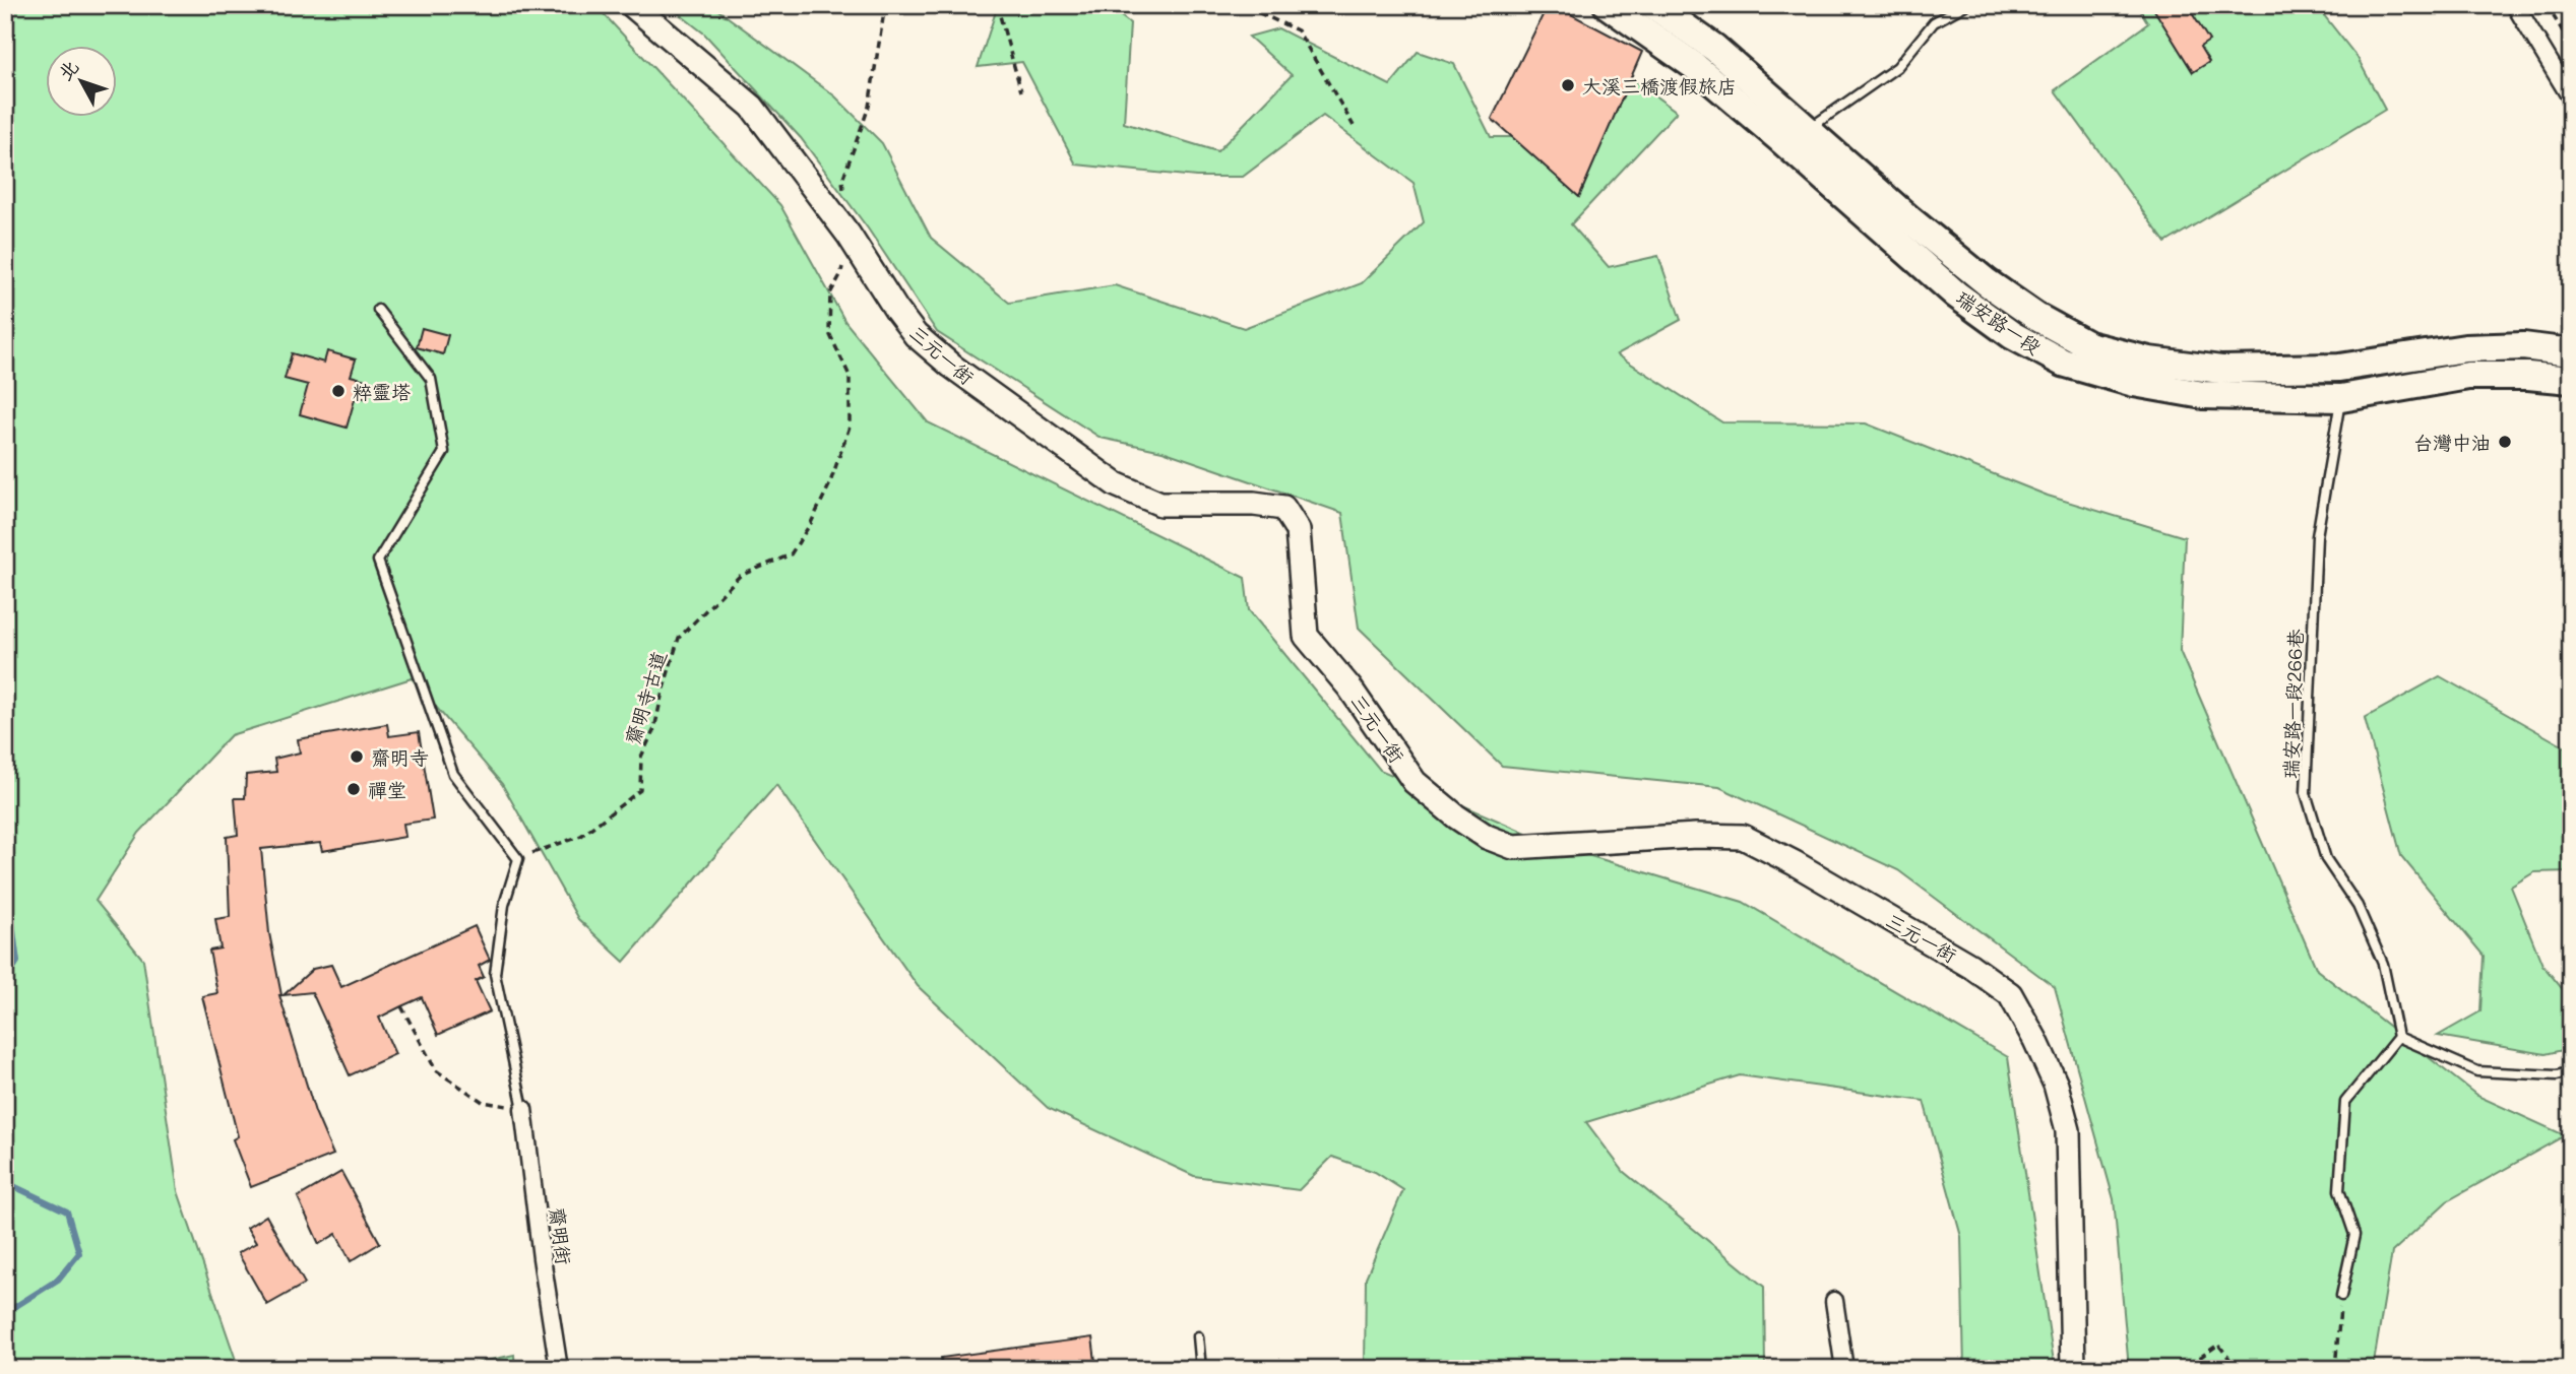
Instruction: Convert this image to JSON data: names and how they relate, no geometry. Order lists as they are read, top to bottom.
{
  "streets": {
    "main road": ["瑞安路一段"],
    "street": ["三元一街", "齋明街"],
    "lane": ["瑞安路一段266巷"],
    "path": ["齋明寺古道"]
  },
  "crossings": [
    ["瑞安路一段", "瑞安路一段266巷"],
    ["三元一街", "齋明寺古道"]
  ],
  "places": [
    "大溪三橋渡假旅店",
    "粹靈塔",
    "台灣中油",
    "齋明寺",
    "禪堂"
  ],
  "north": "top left"
}
